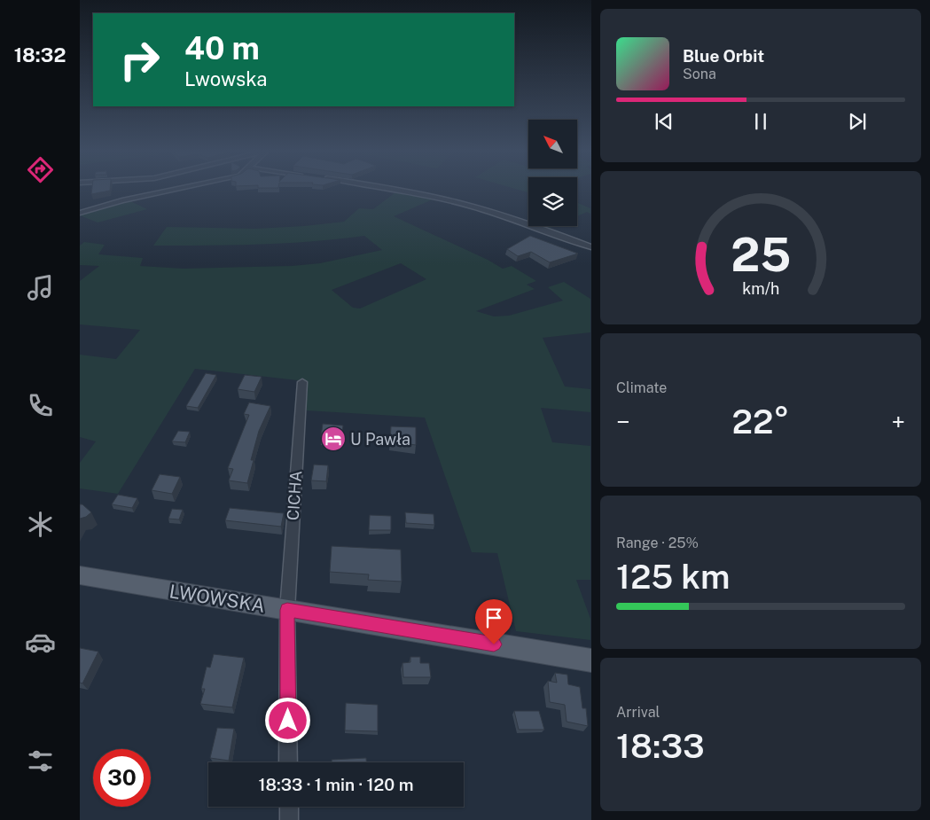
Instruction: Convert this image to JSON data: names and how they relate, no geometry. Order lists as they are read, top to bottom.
{
  "streets": {
    "main road": ["LWOWSKA"],
    "street": ["CICHA"]
  },
  "crossings": [
    ["CICHA", "LWOWSKA"]
  ],
  "places": {
    "hotel": ["U Pawła"]
  },
  "north": "top left",
  "page": {
    "tabs": "18:32",
    "turn": ["40 m", "Lwowska"],
    "song": ["Blue Orbit", "Sona"],
    "tile": [
      "Climate",
      ["Range · 25%", "125 km"],
      ["Arrival", "18:33"]
    ],
    "heat": ["−", "22°", "+"],
    "limit": "30",
    "trip": "18:33 · 1 min · 120 m",
    "gauge": ["25", "km/h"]
  }
}
